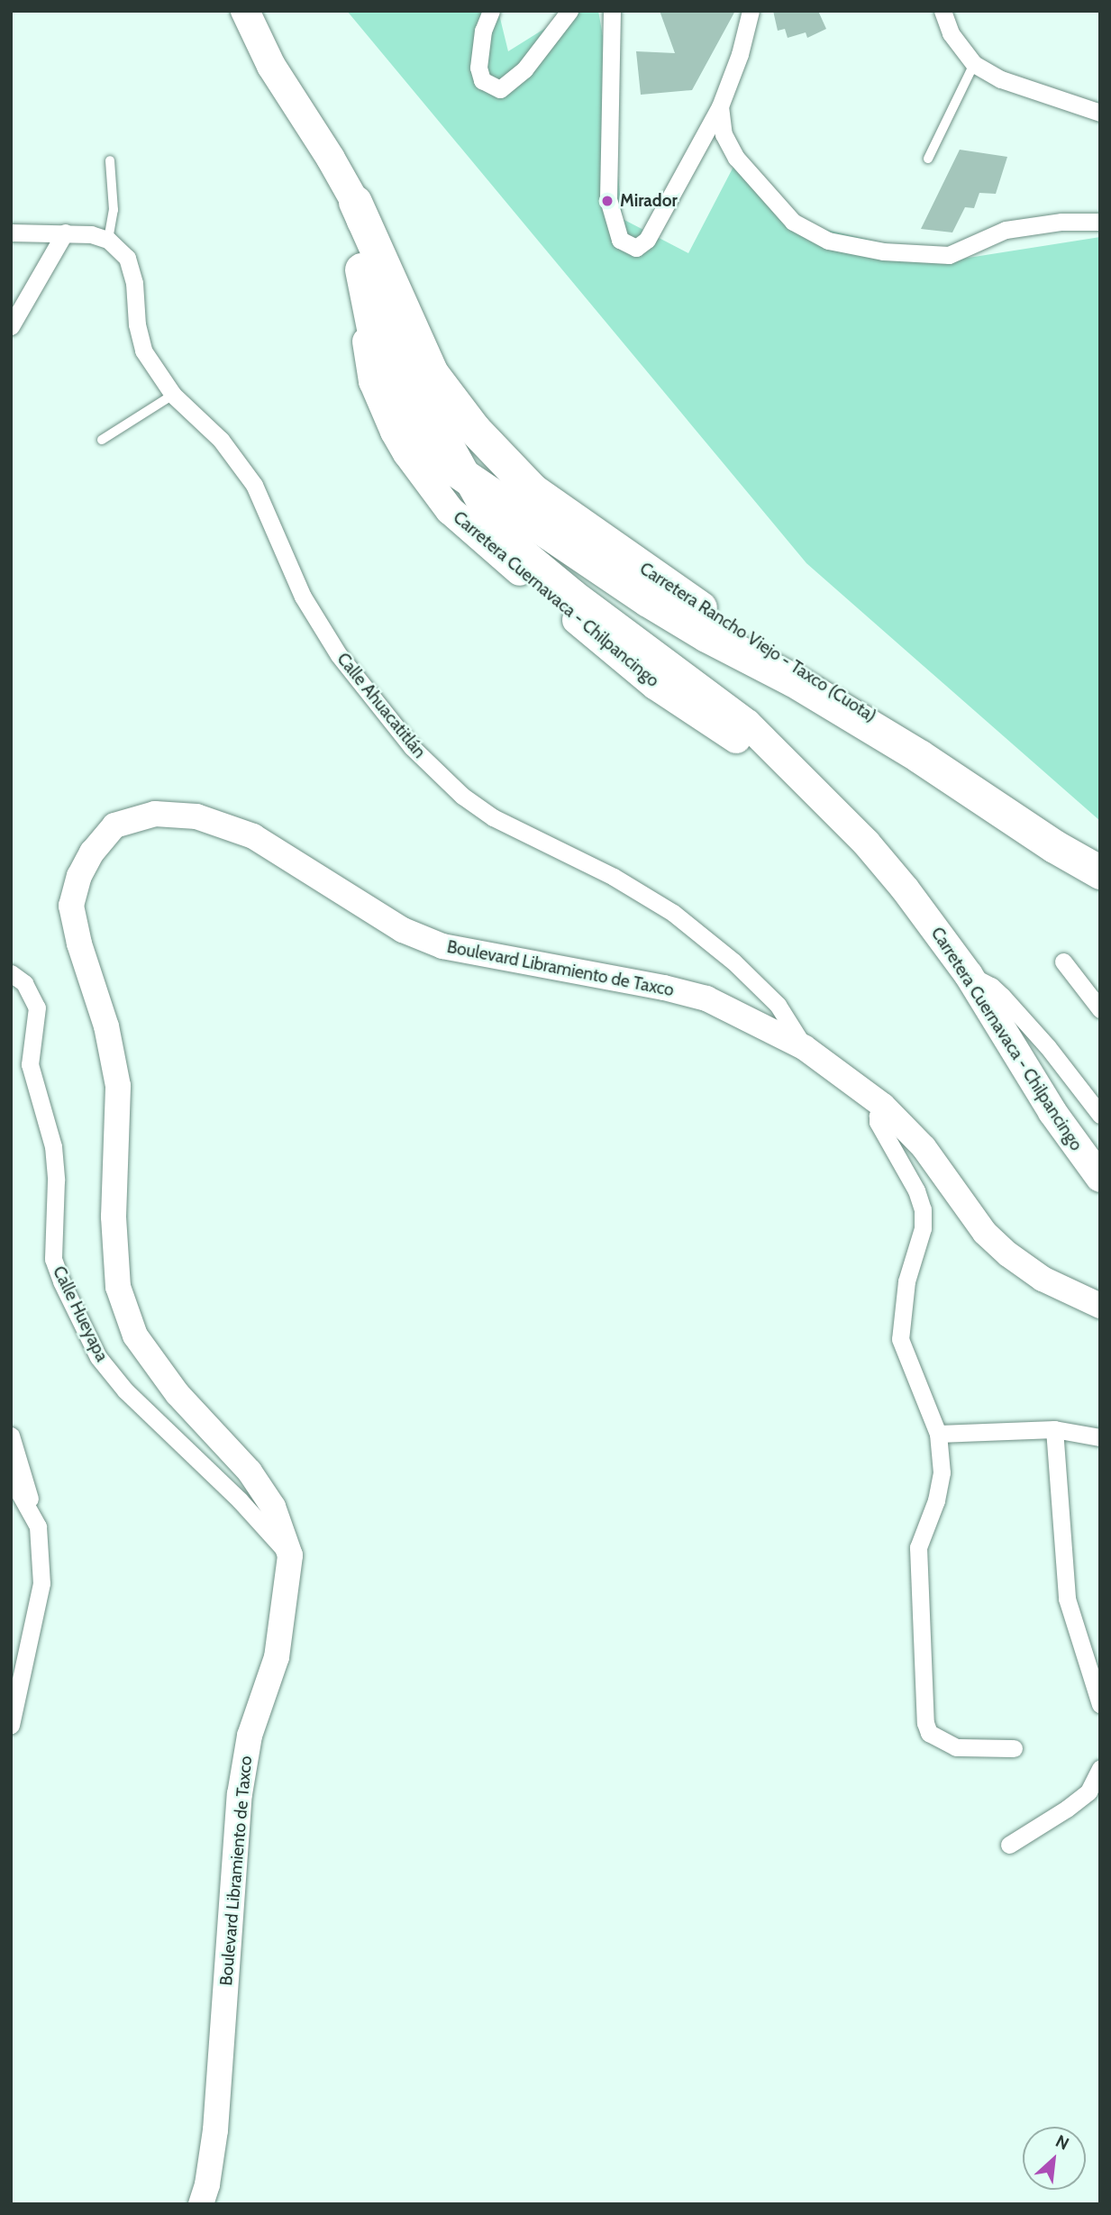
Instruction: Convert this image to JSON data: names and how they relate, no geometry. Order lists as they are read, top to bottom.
{
  "streets": {
    "highway": ["Carretera Rancho Viejo - Taxco (Cuota)"],
    "main road": ["Carretera Cuernavaca - Chilpancingo", "Boulevard Libramiento de Taxco"],
    "street": ["Calle Ahuacatitlán", "Calle Hueyapa"]
  },
  "crossings": [
    ["Carretera Cuernavaca - Chilpancingo", "Carretera Rancho Viejo - Taxco (Cuota)"],
    ["Calle Ahuacatitlán", "Boulevard Libramiento de Taxco"],
    ["Boulevard Libramiento de Taxco", "Calle Hueyapa"]
  ],
  "places": ["Mirador"],
  "north": "top right"
}
